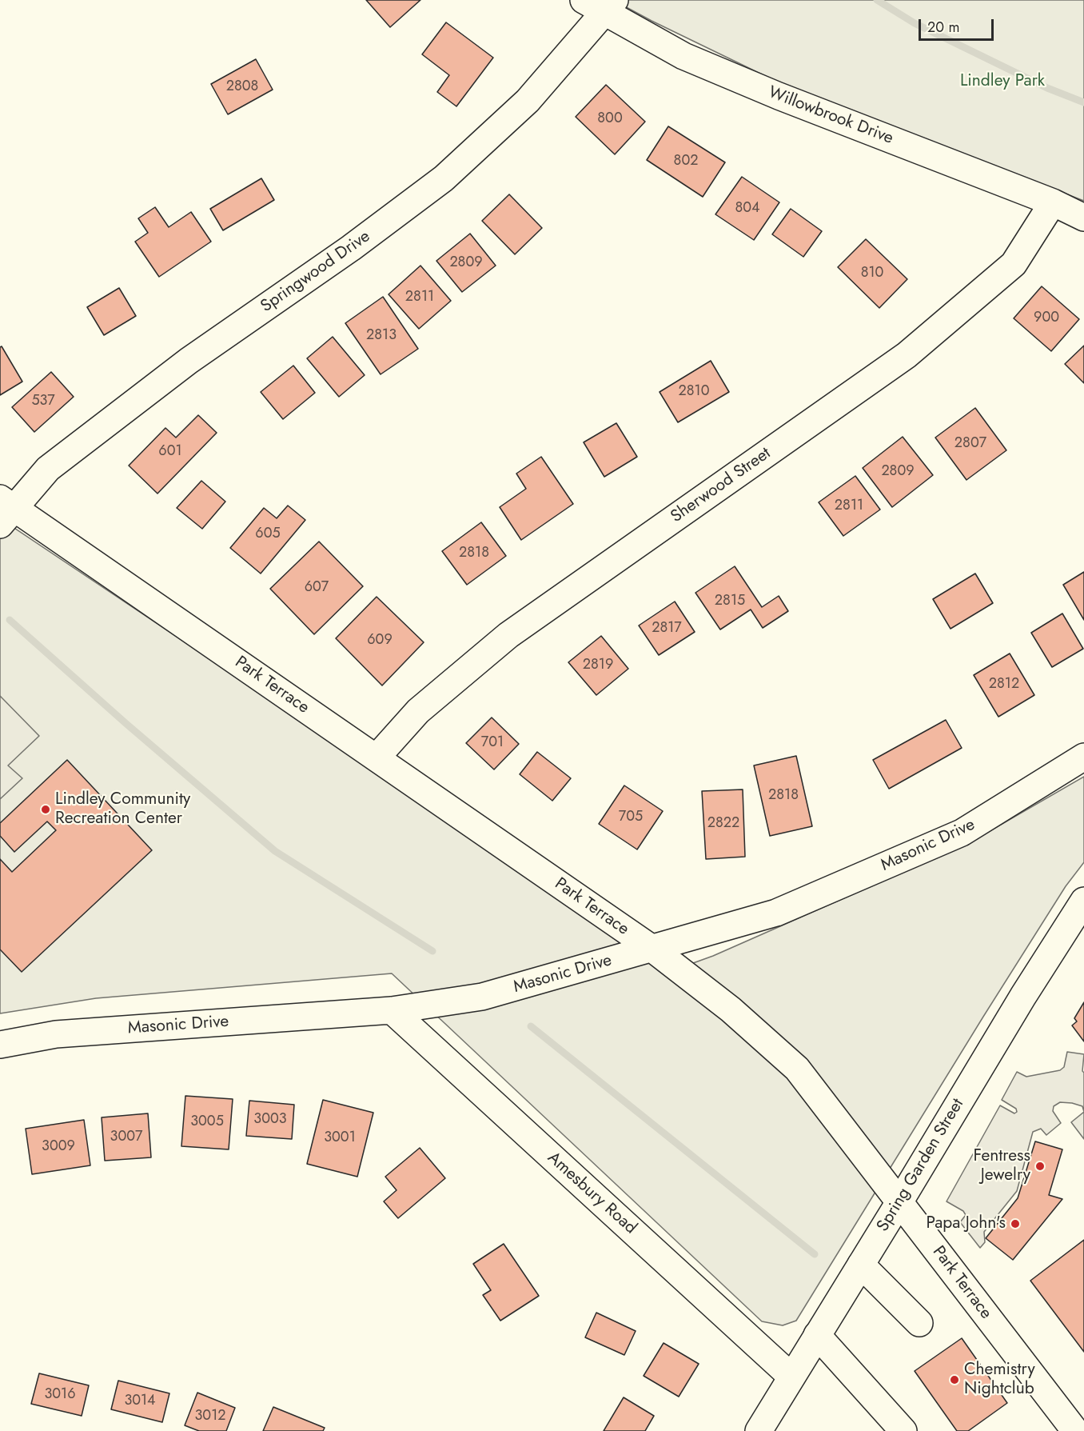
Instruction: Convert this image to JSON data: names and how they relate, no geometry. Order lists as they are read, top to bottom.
{
  "streets": {
    "street": [
      "Willowbrook Drive",
      "Springwood Drive",
      "Sherwood Street",
      "Park Terrace",
      "Masonic Drive",
      "Spring Garden Street",
      "Amesbury Road"
    ]
  },
  "crossings": [
    ["Willowbrook Drive", "Springwood Drive"],
    ["Willowbrook Drive", "Sherwood Street"],
    ["Springwood Drive", "Park Terrace"],
    ["Sherwood Street", "Park Terrace"],
    ["Park Terrace", "Masonic Drive"],
    ["Park Terrace", "Spring Garden Street"],
    ["Masonic Drive", "Amesbury Road"],
    ["Spring Garden Street", "Amesbury Road"]
  ],
  "parks": ["Lindley Park"],
  "places": [
    "Lindley Community Recreation Center",
    "Fentress Jewelry",
    "Papa John's",
    "Chemistry Nightclub"
  ],
  "house_numbers": [
    "2808",
    "800",
    "802",
    "804",
    "2809",
    "810",
    "2811",
    "900",
    "2813",
    "2810",
    "537",
    "2807",
    "601",
    "2809",
    "2811",
    "605",
    "2818",
    "607",
    "2815",
    "2817",
    "609",
    "2819",
    "2812",
    "701",
    "2818",
    "705",
    "2822",
    "3003",
    "3005",
    "3007",
    "3001",
    "3009",
    "3016",
    "3014",
    "3012"
  ],
  "scale_bar": "20 m"
}
